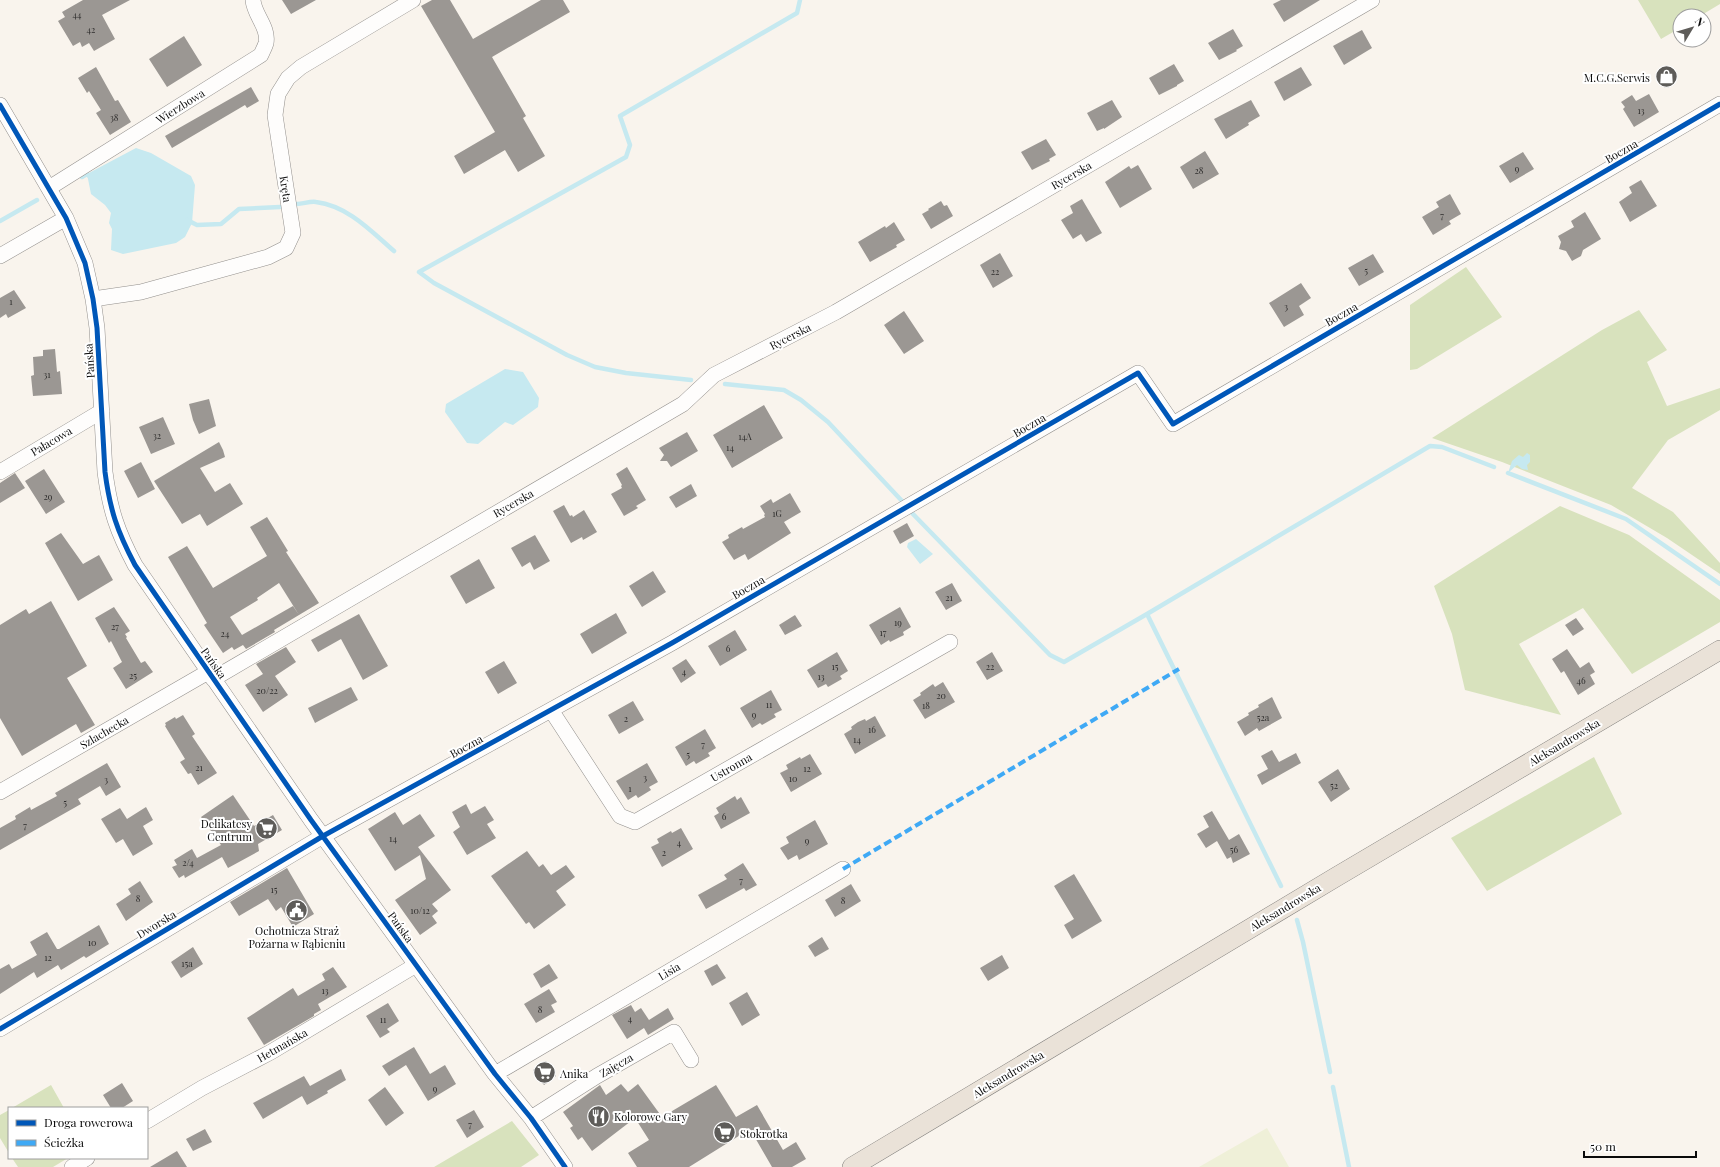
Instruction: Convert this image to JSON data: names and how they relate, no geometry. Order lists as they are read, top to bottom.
{
  "streets": {
    "main road": ["Aleksandrowska"],
    "street": [
      "Wierzbowa",
      "Boczna",
      "Rycerska",
      "Kręta",
      "Pańska",
      "Pałacowa",
      "Szlachecka",
      "Ustronna",
      "Dworska",
      "Lisia",
      "Hetmańska",
      "Zajęcza"
    ]
  },
  "crossings": [
    ["Wierzbowa", "Pańska"],
    ["Boczna", "Pańska"],
    ["Boczna", "Ustronna"],
    ["Boczna", "Dworska"],
    ["Rycerska", "Pańska"],
    ["Rycerska", "Szlachecka"],
    ["Kręta", "Pańska"],
    ["Pańska", "Pałacowa"],
    ["Pańska", "Szlachecka"],
    ["Pańska", "Dworska"],
    ["Pańska", "Lisia"],
    ["Pańska", "Hetmańska"],
    ["Pańska", "Zajęcza"]
  ],
  "places": {
    "shop": ["M.C.G.Serwis"],
    "supermarket": ["Delikatesy Centrum", "Anika", "Stokrotka"],
    "public building": ["Ochotnicza Straż Pożarna w Rąbieniu"],
    "restaurant": ["Kolorowe Gary"]
  },
  "house_numbers": [
    "44",
    "42",
    "13",
    "38",
    "9",
    "28",
    "7",
    "5",
    "22",
    "1",
    "3",
    "31",
    "32",
    "14A",
    "14",
    "29",
    "1G",
    "21",
    "19",
    "27",
    "17",
    "24",
    "6",
    "15",
    "22",
    "4",
    "25",
    "13",
    "46",
    "20/22",
    "20",
    "11",
    "18",
    "9",
    "52a",
    "2",
    "16",
    "14",
    "7",
    "5",
    "21",
    "12",
    "3",
    "10",
    "3",
    "52",
    "1",
    "5",
    "6",
    "7",
    "14",
    "9",
    "4",
    "56",
    "2",
    "2/4",
    "7",
    "15",
    "8",
    "8",
    "10/12",
    "10",
    "12",
    "15a",
    "13",
    "8",
    "4",
    "11",
    "9",
    "7"
  ],
  "legend": ["Droga rowerowa", "Ścieżka"],
  "scale_bar": "50 m",
  "north": "top right"
}
